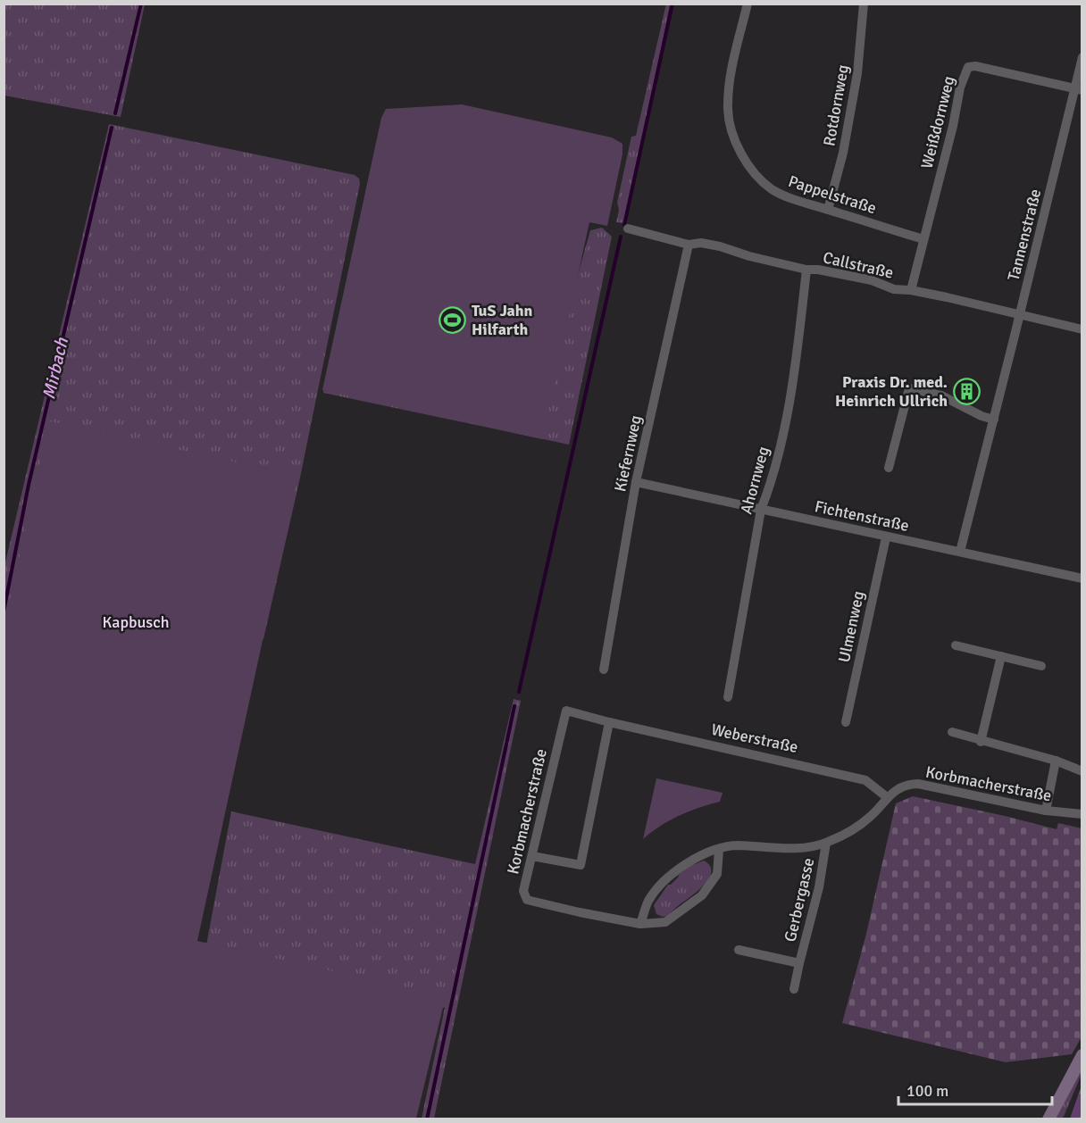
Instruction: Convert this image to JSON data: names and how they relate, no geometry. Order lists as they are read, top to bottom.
{
  "streets": {
    "street": [
      "Rotdornweg",
      "Weißdornweg",
      "Pappelstraße",
      "Tannenstraße",
      "Callstraße",
      "Kiefernweg",
      "Ahornweg",
      "Fichtenstraße",
      "Ulmenweg",
      "Weberstraße",
      "Korbmacherstraße",
      "Gerbergasse"
    ]
  },
  "crossings": [
    ["Rotdornweg", "Pappelstraße"],
    ["Weißdornweg", "Pappelstraße"],
    ["Weißdornweg", "Tannenstraße"],
    ["Weißdornweg", "Callstraße"],
    ["Tannenstraße", "Callstraße"],
    ["Tannenstraße", "Fichtenstraße"],
    ["Callstraße", "Kiefernweg"],
    ["Callstraße", "Ahornweg"],
    ["Kiefernweg", "Fichtenstraße"],
    ["Ahornweg", "Fichtenstraße"],
    ["Fichtenstraße", "Ulmenweg"],
    ["Weberstraße", "Korbmacherstraße"],
    ["Korbmacherstraße", "Gerbergasse"]
  ],
  "water": ["Mirbach"],
  "parks": ["Kapbusch"],
  "places": {
    "sports": ["TuS Jahn Hilfarth"],
    "building": ["Praxis Dr. med. Heinrich Ullrich"]
  },
  "scale_bar": "100 m"
}
